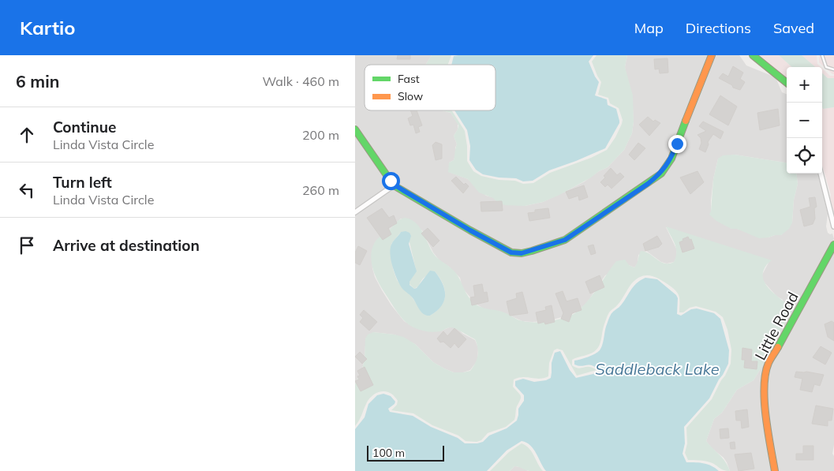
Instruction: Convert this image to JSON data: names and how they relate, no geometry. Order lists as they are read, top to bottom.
{
  "streets": {
    "street": ["Little Road"]
  },
  "water": ["Saddleback Lake"],
  "legend": ["Fast", "Slow"],
  "scale_bar": "100 m",
  "page": {
    "header": "Kartio",
    "nav": ["Map", "Directions", "Saved"],
    "heading": ["6 min", "Walk · 460 m"],
    "map_buttons": ["+", "−"],
    "list": [
      ["Continue", "Linda Vista Circle", "200 m"],
      ["Turn left", "Linda Vista Circle", "260 m"],
      "Arrive at destination"
    ],
    "scale": "100 m"
  }
}
